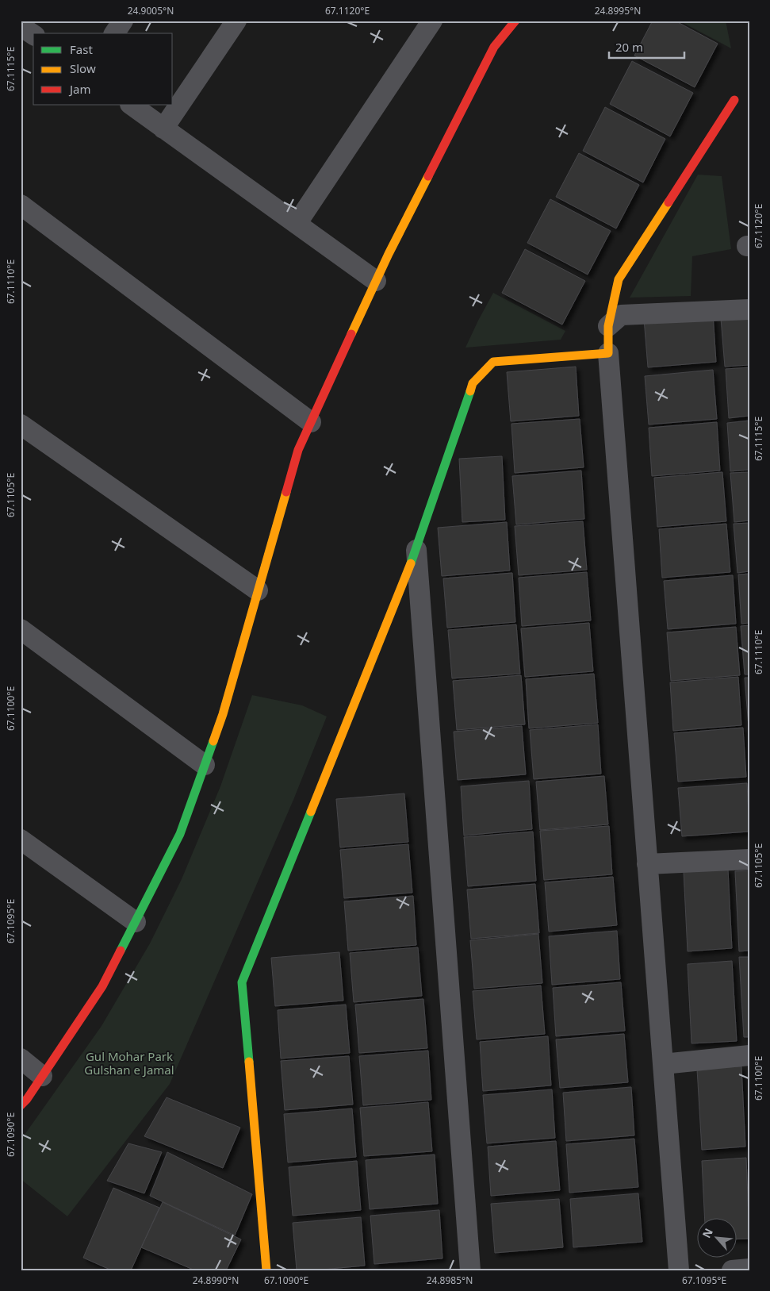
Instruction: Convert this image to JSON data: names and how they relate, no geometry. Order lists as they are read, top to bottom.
{
  "parks": ["Gul Mohar Park Gulshan e Jamal"],
  "legend": ["Fast", "Slow", "Jam"],
  "scale_bar": "20 m",
  "north": "top left",
  "coordinates": [
    "24.9005°N",
    "67.1120°E",
    "24.8995°N",
    "67.1115°E",
    "67.1110°E",
    "67.1105°E",
    "67.1100°E",
    "67.1095°E",
    "67.1090°E",
    "24.8990°N",
    "24.8985°N"
  ]
}
